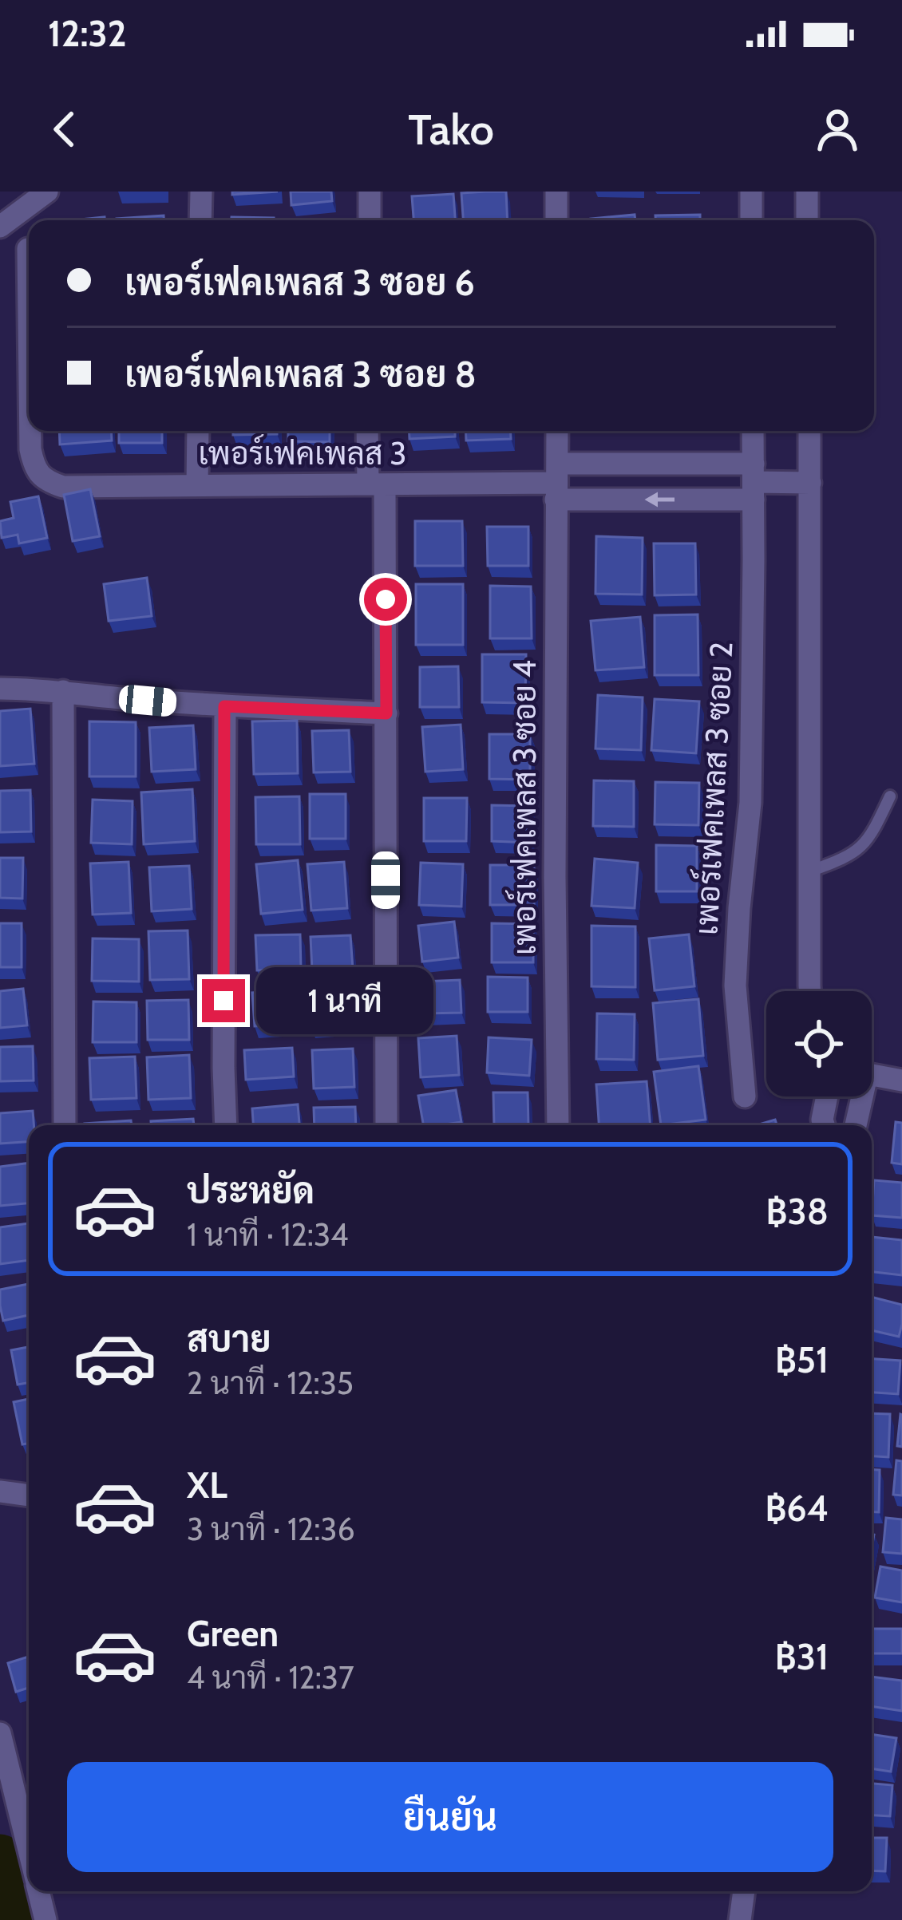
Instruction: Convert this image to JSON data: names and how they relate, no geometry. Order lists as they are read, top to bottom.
{
  "streets": {
    "street": ["เพอร์เฟคเพลส 3", "เพอร์เฟคเพลส 3 ซอย 2", "เพอร์เฟคเพลส 3 ซอย 4"]
  },
  "crossings": [
    ["เพอร์เฟคเพลส 3", "เพอร์เฟคเพลส 3 ซอย 2"],
    ["เพอร์เฟคเพลส 3", "เพอร์เฟคเพลส 3 ซอย 4"]
  ],
  "page": {
    "status": "12:32",
    "header": "Tako",
    "banner": ["เพอร์เฟคเพลส 3 ซอย 6", "เพอร์เฟคเพลส 3 ซอย 8"],
    "bubble": "1 นาที",
    "list": [
      {
        "name": "ประหยัด",
        "note": "1 นาที · 12:34",
        "value": "฿38"
      },
      {
        "name": "สบาย",
        "note": "2 นาที · 12:35",
        "value": "฿51"
      },
      {
        "name": "XL",
        "note": "3 นาที · 12:36",
        "value": "฿64"
      },
      {
        "name": "Green",
        "note": "4 นาที · 12:37",
        "value": "฿31"
      }
    ],
    "buttons": "ยืนยัน"
  }
}
